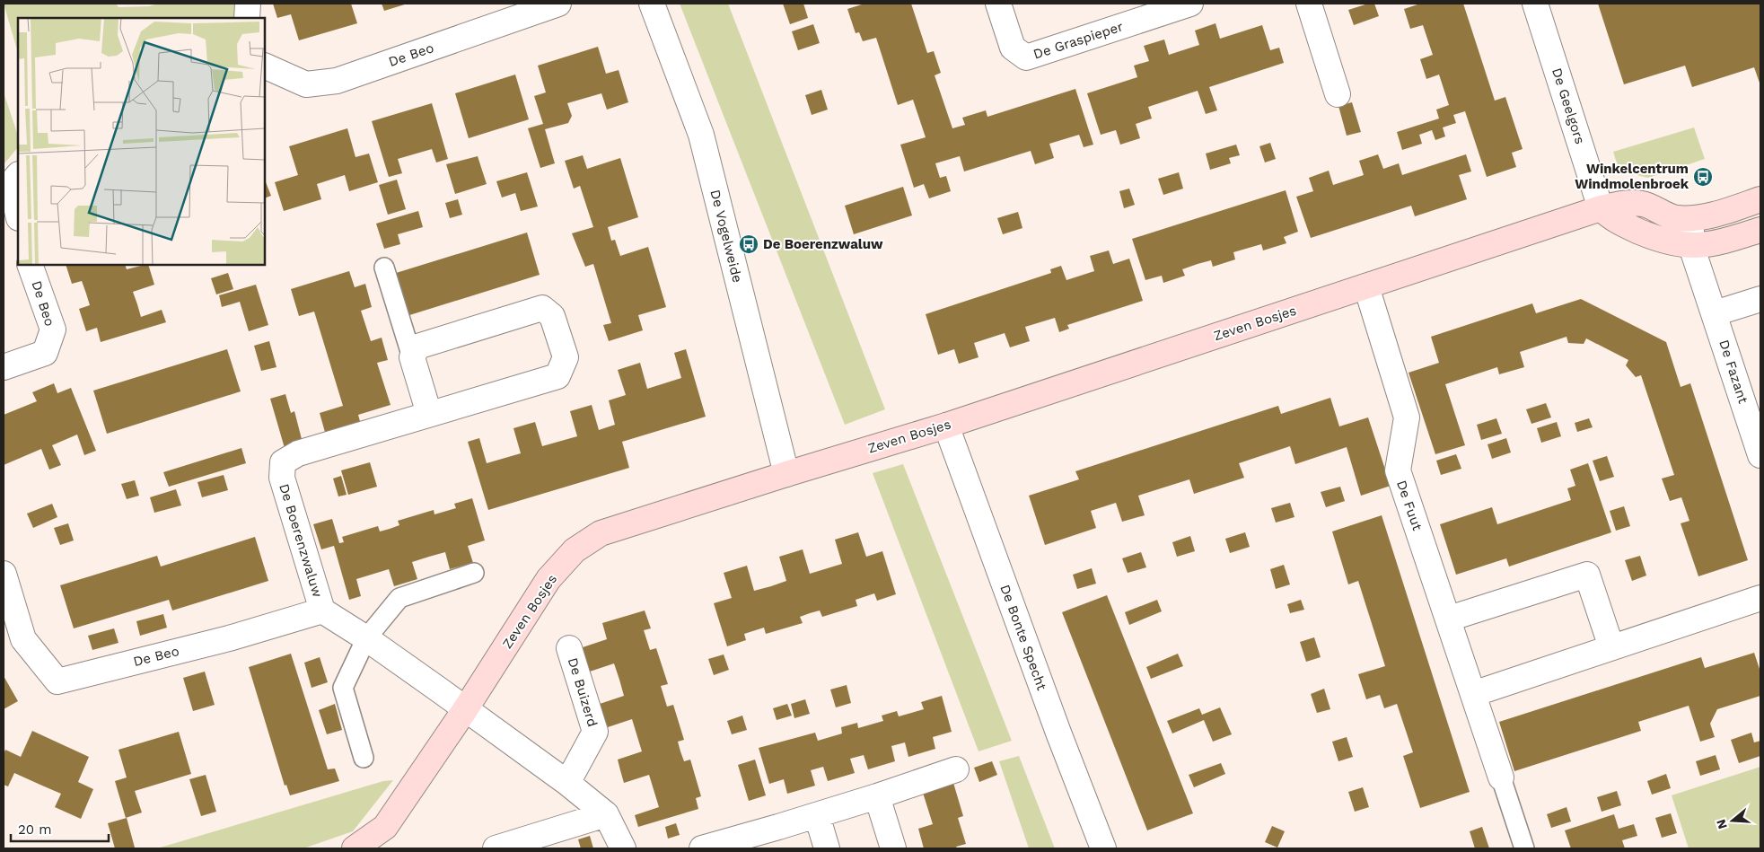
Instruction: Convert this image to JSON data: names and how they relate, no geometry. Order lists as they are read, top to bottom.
{
  "streets": {
    "street": [
      "De Graspieper",
      "De Beo",
      "De Geelgors",
      "De Vogelweide",
      "Zeven Bosjes",
      "De Fazant",
      "De Fuut",
      "De Boerenzwaluw",
      "De Bonte Specht",
      "De Buizerd"
    ]
  },
  "crossings": [
    ["De Beo", "De Boerenzwaluw"],
    ["De Geelgors", "Zeven Bosjes"],
    ["De Vogelweide", "Zeven Bosjes"],
    ["Zeven Bosjes", "De Fuut"],
    ["Zeven Bosjes", "De Bonte Specht"]
  ],
  "places": {
    "bus stop": ["Winkelcentrum Windmolenbroek", "De Boerenzwaluw"]
  },
  "scale_bar": "20 m",
  "north": "left"
}
